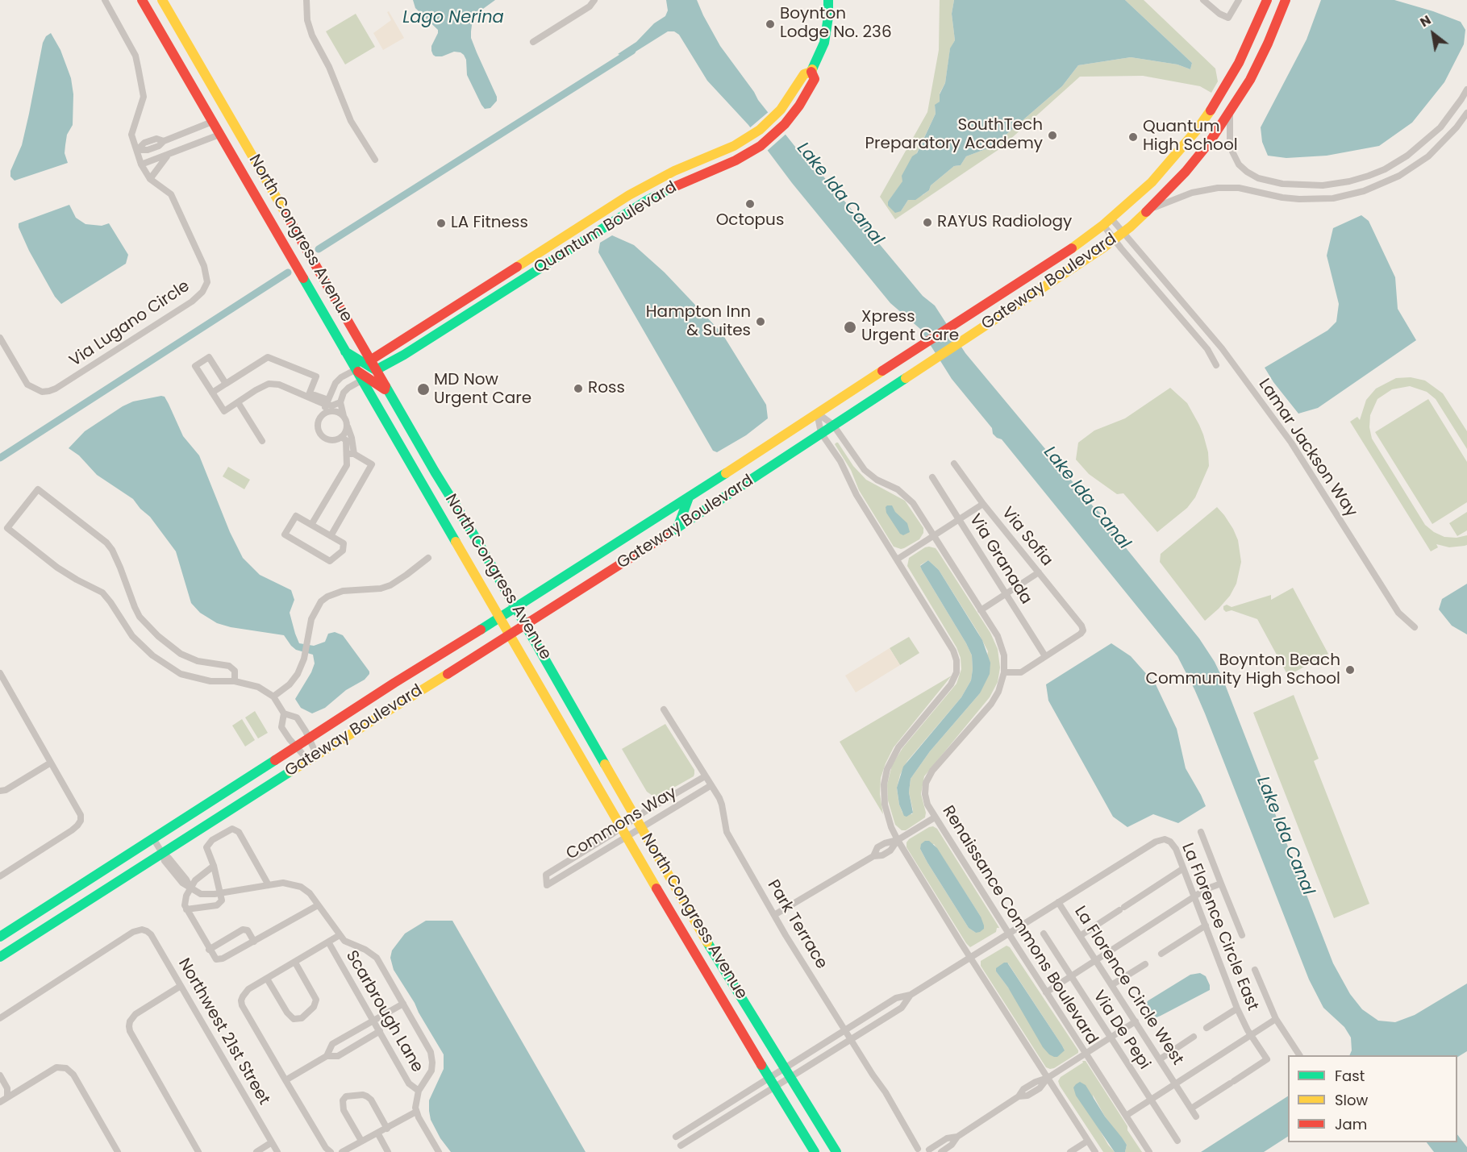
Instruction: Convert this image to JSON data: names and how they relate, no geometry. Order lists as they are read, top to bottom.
{
  "streets": {
    "main road": ["Quantum Boulevard", "North Congress Avenue", "Gateway Boulevard"],
    "street": [
      "Via Lugano Circle",
      "Lamar Jackson Way",
      "Via Sofia",
      "Via Granada",
      "Commons Way",
      "Park Terrace",
      "Renaissance Commons Boulevard",
      "La Florence Circle East",
      "La Florence Circle West",
      "Scarbrough Lane",
      "Via De Pepi",
      "Northwest 21st Street"
    ]
  },
  "crossings": [
    ["Quantum Boulevard", "North Congress Avenue"],
    ["North Congress Avenue", "Gateway Boulevard"],
    ["North Congress Avenue", "Commons Way"],
    ["Gateway Boulevard", "Lamar Jackson Way"],
    ["Gateway Boulevard", "Renaissance Commons Boulevard"],
    ["Via Sofia", "Via Granada"],
    ["Commons Way", "Park Terrace"],
    ["La Florence Circle East", "La Florence Circle West"]
  ],
  "water": ["Lago Nerina", "Lake Ida Canal"],
  "places": [
    "Boynton Lodge No. 236",
    "SouthTech Preparatory Academy",
    "Quantum High School",
    "Octopus",
    "RAYUS Radiology",
    "LA Fitness",
    "Hampton Inn & Suites",
    "Xpress Urgent Care",
    "Ross",
    "MD Now Urgent Care",
    "Boynton Beach Community High School"
  ],
  "legend": ["Fast", "Slow", "Jam"],
  "north": "top left"
}
